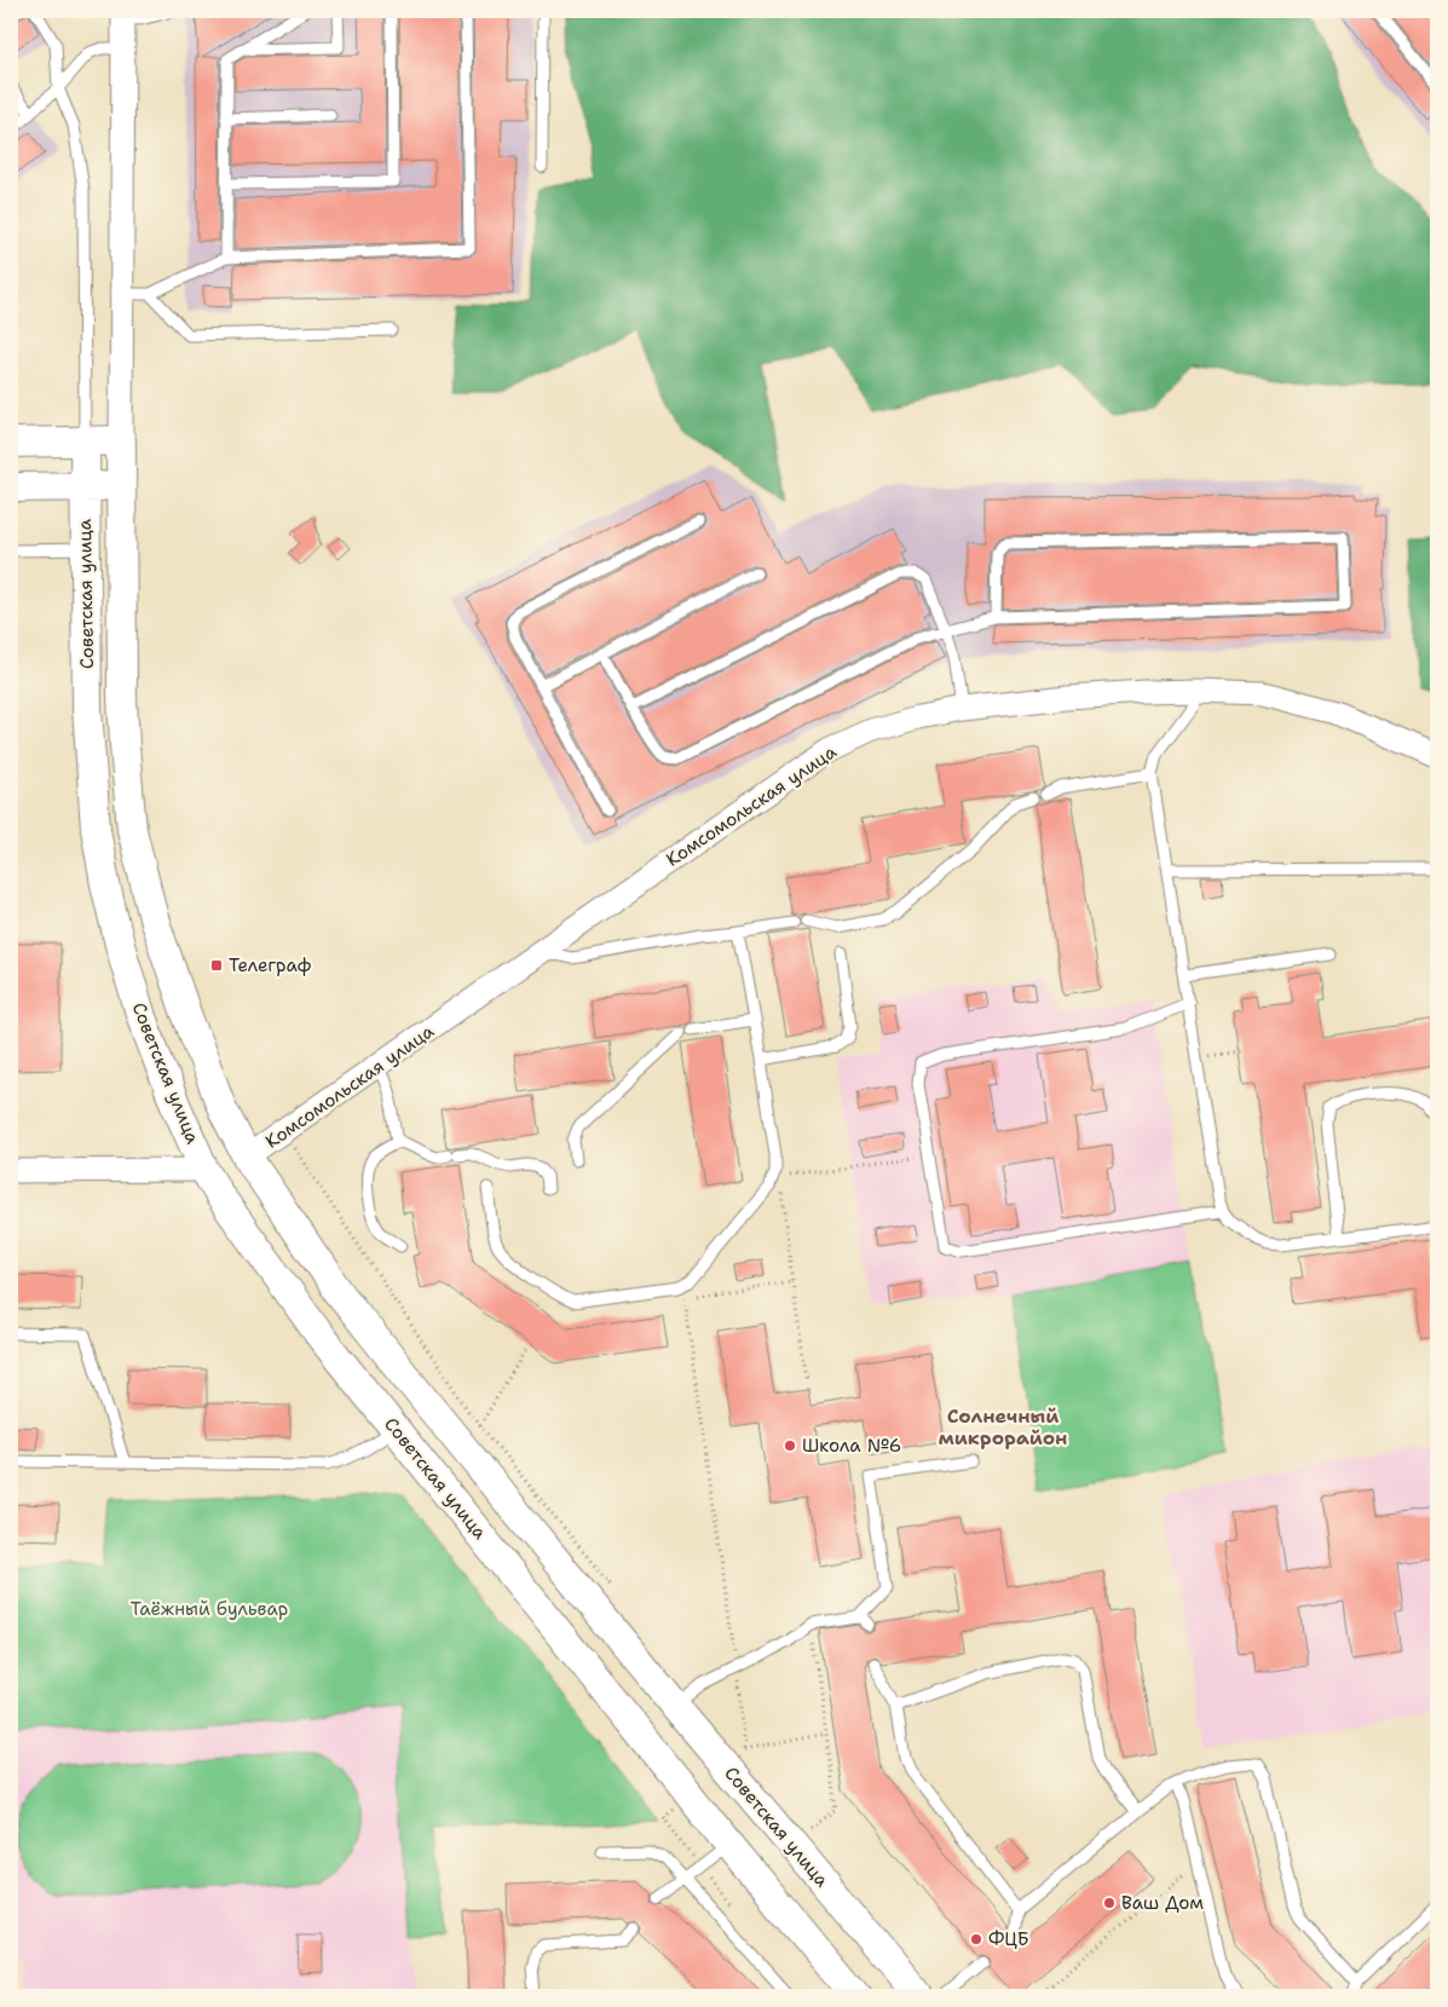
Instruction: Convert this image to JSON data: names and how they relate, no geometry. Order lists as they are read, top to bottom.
{
  "streets": {
    "street": ["Советская улица", "Комсомольская улица"]
  },
  "crossings": [
    ["Советская улица", "Комсомольская улица"]
  ],
  "districts": ["Солнечный микрорайон"],
  "parks": ["Таёжный бульвар"],
  "places": {
    "transit": ["Телеграф"],
    "other": ["Школа №6", "Ваш Дом", "ФЦБ"]
  }
}
